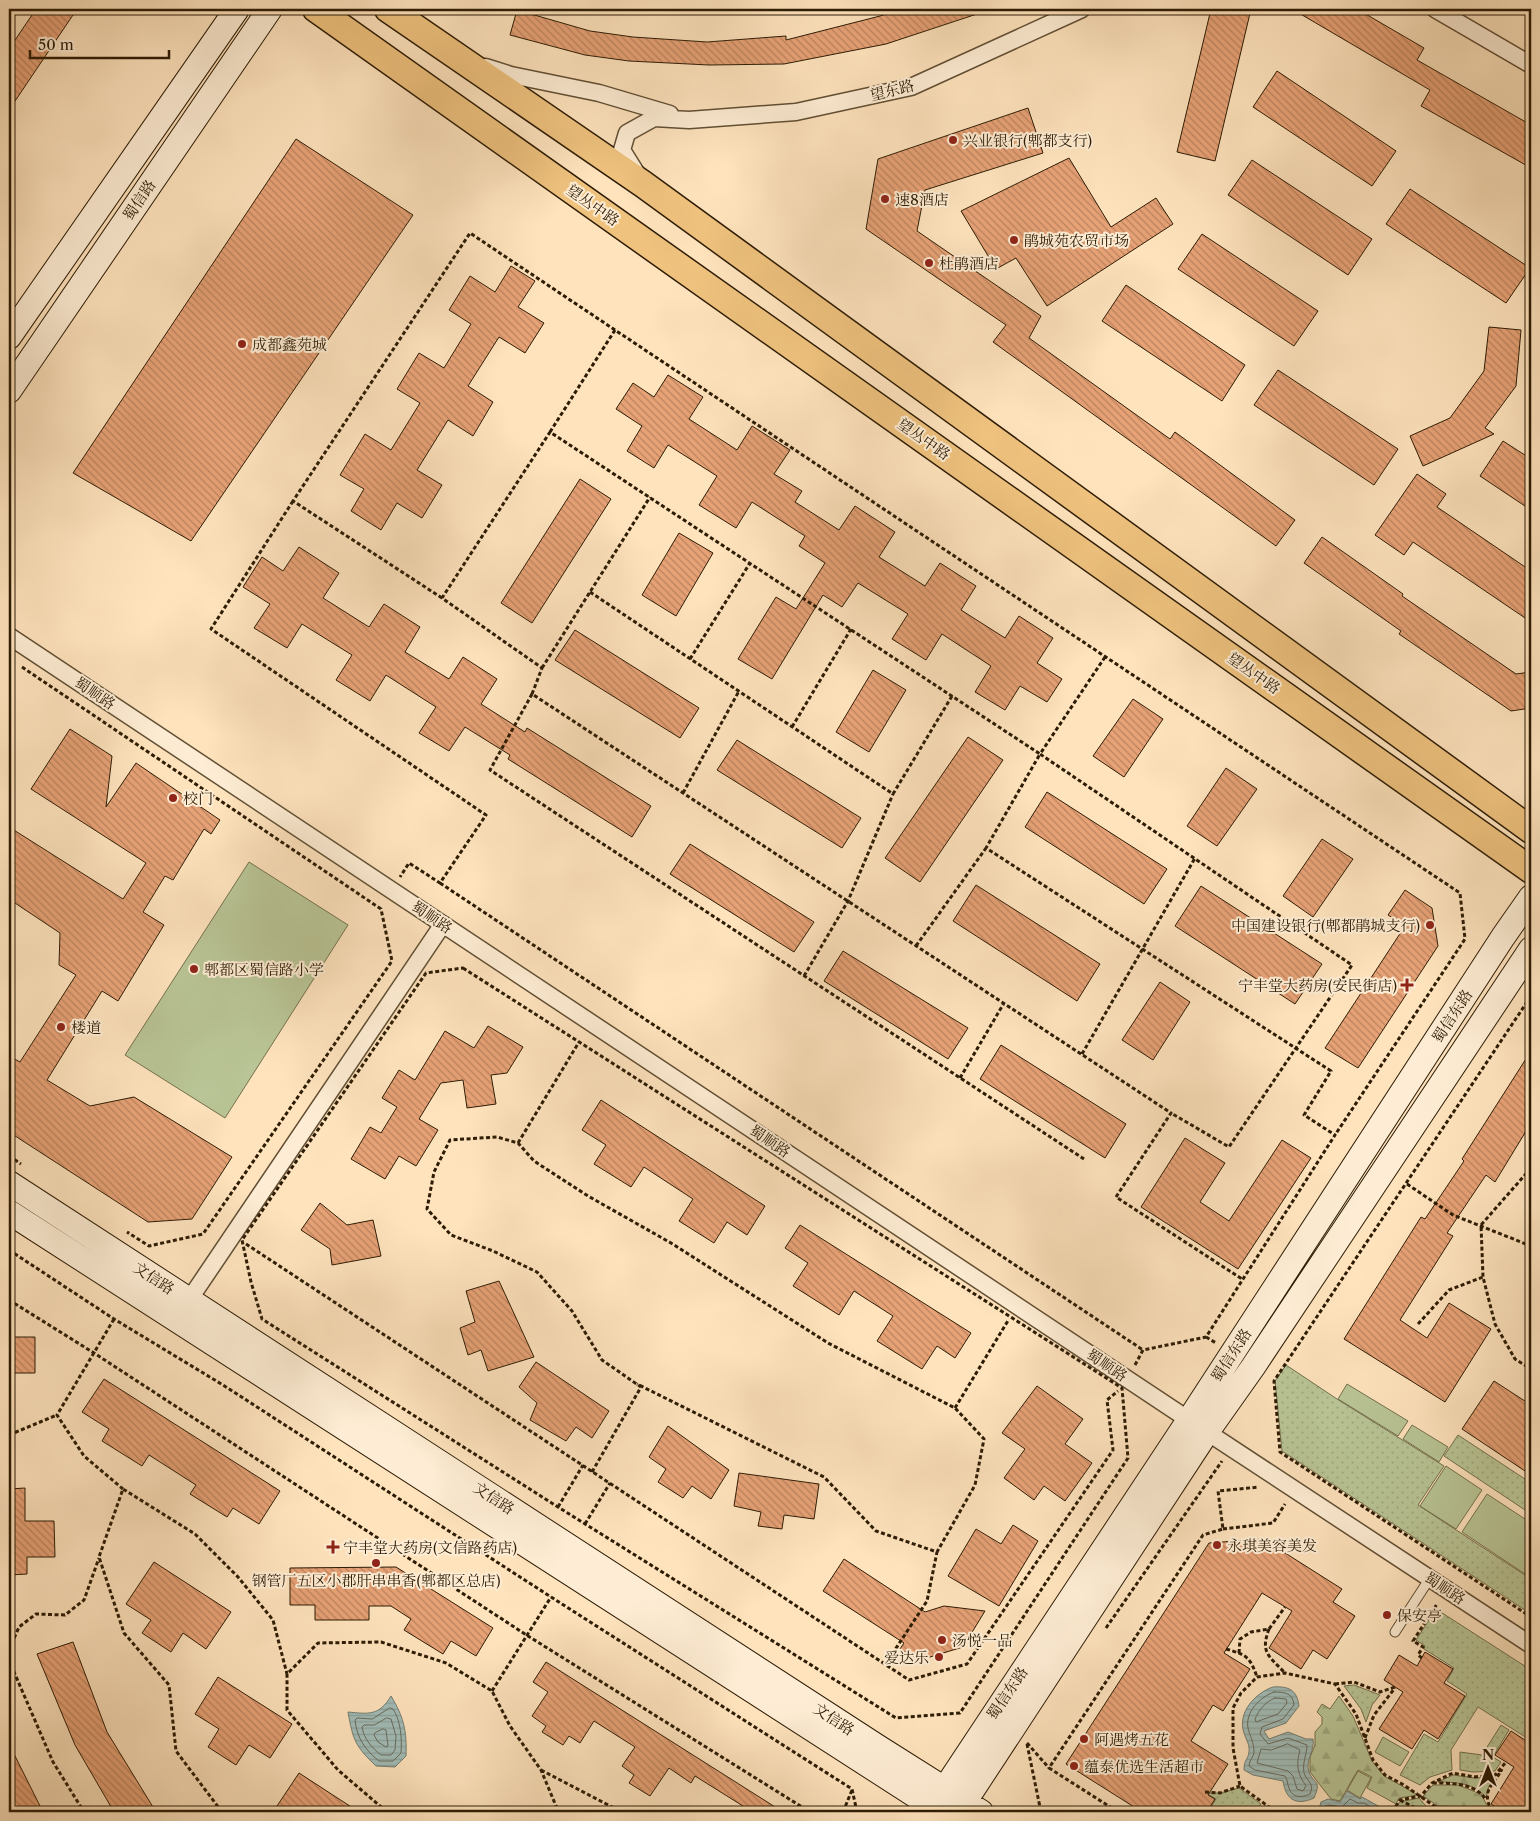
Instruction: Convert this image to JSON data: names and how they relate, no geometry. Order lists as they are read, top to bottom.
{
  "streets": {
    "main road": [
      "蜀信路",
      "望丛中路",
      "蜀信东路",
      "文信路"
    ],
    "street": ["望东路", "蜀顺路"]
  },
  "crossings": [
    ["蜀顺路", "蜀信东路"],
    ["蜀信东路", "文信路"]
  ],
  "places": {
    "other": [
      "兴业银行(郫都支行)",
      "速8酒店",
      "鹃城苑农贸市场",
      "杜鹃酒店",
      "成都鑫苑城",
      "校门",
      "中国建设银行(郫都鹃城支行)",
      "郫都区蜀信路小学",
      "楼道",
      "永琪美容美发",
      "钢管厂五区小郡肝串串香(郫都区总店)",
      "保安亭",
      "汤悦一品",
      "爱达乐",
      "阿遇烤五花",
      "蕴泰优选生活超市"
    ],
    "health": ["宁丰堂大药房(安民街店)", "宁丰堂大药房(文信路药店)"]
  },
  "scale_bar": "50 m",
  "north": "top"
}
